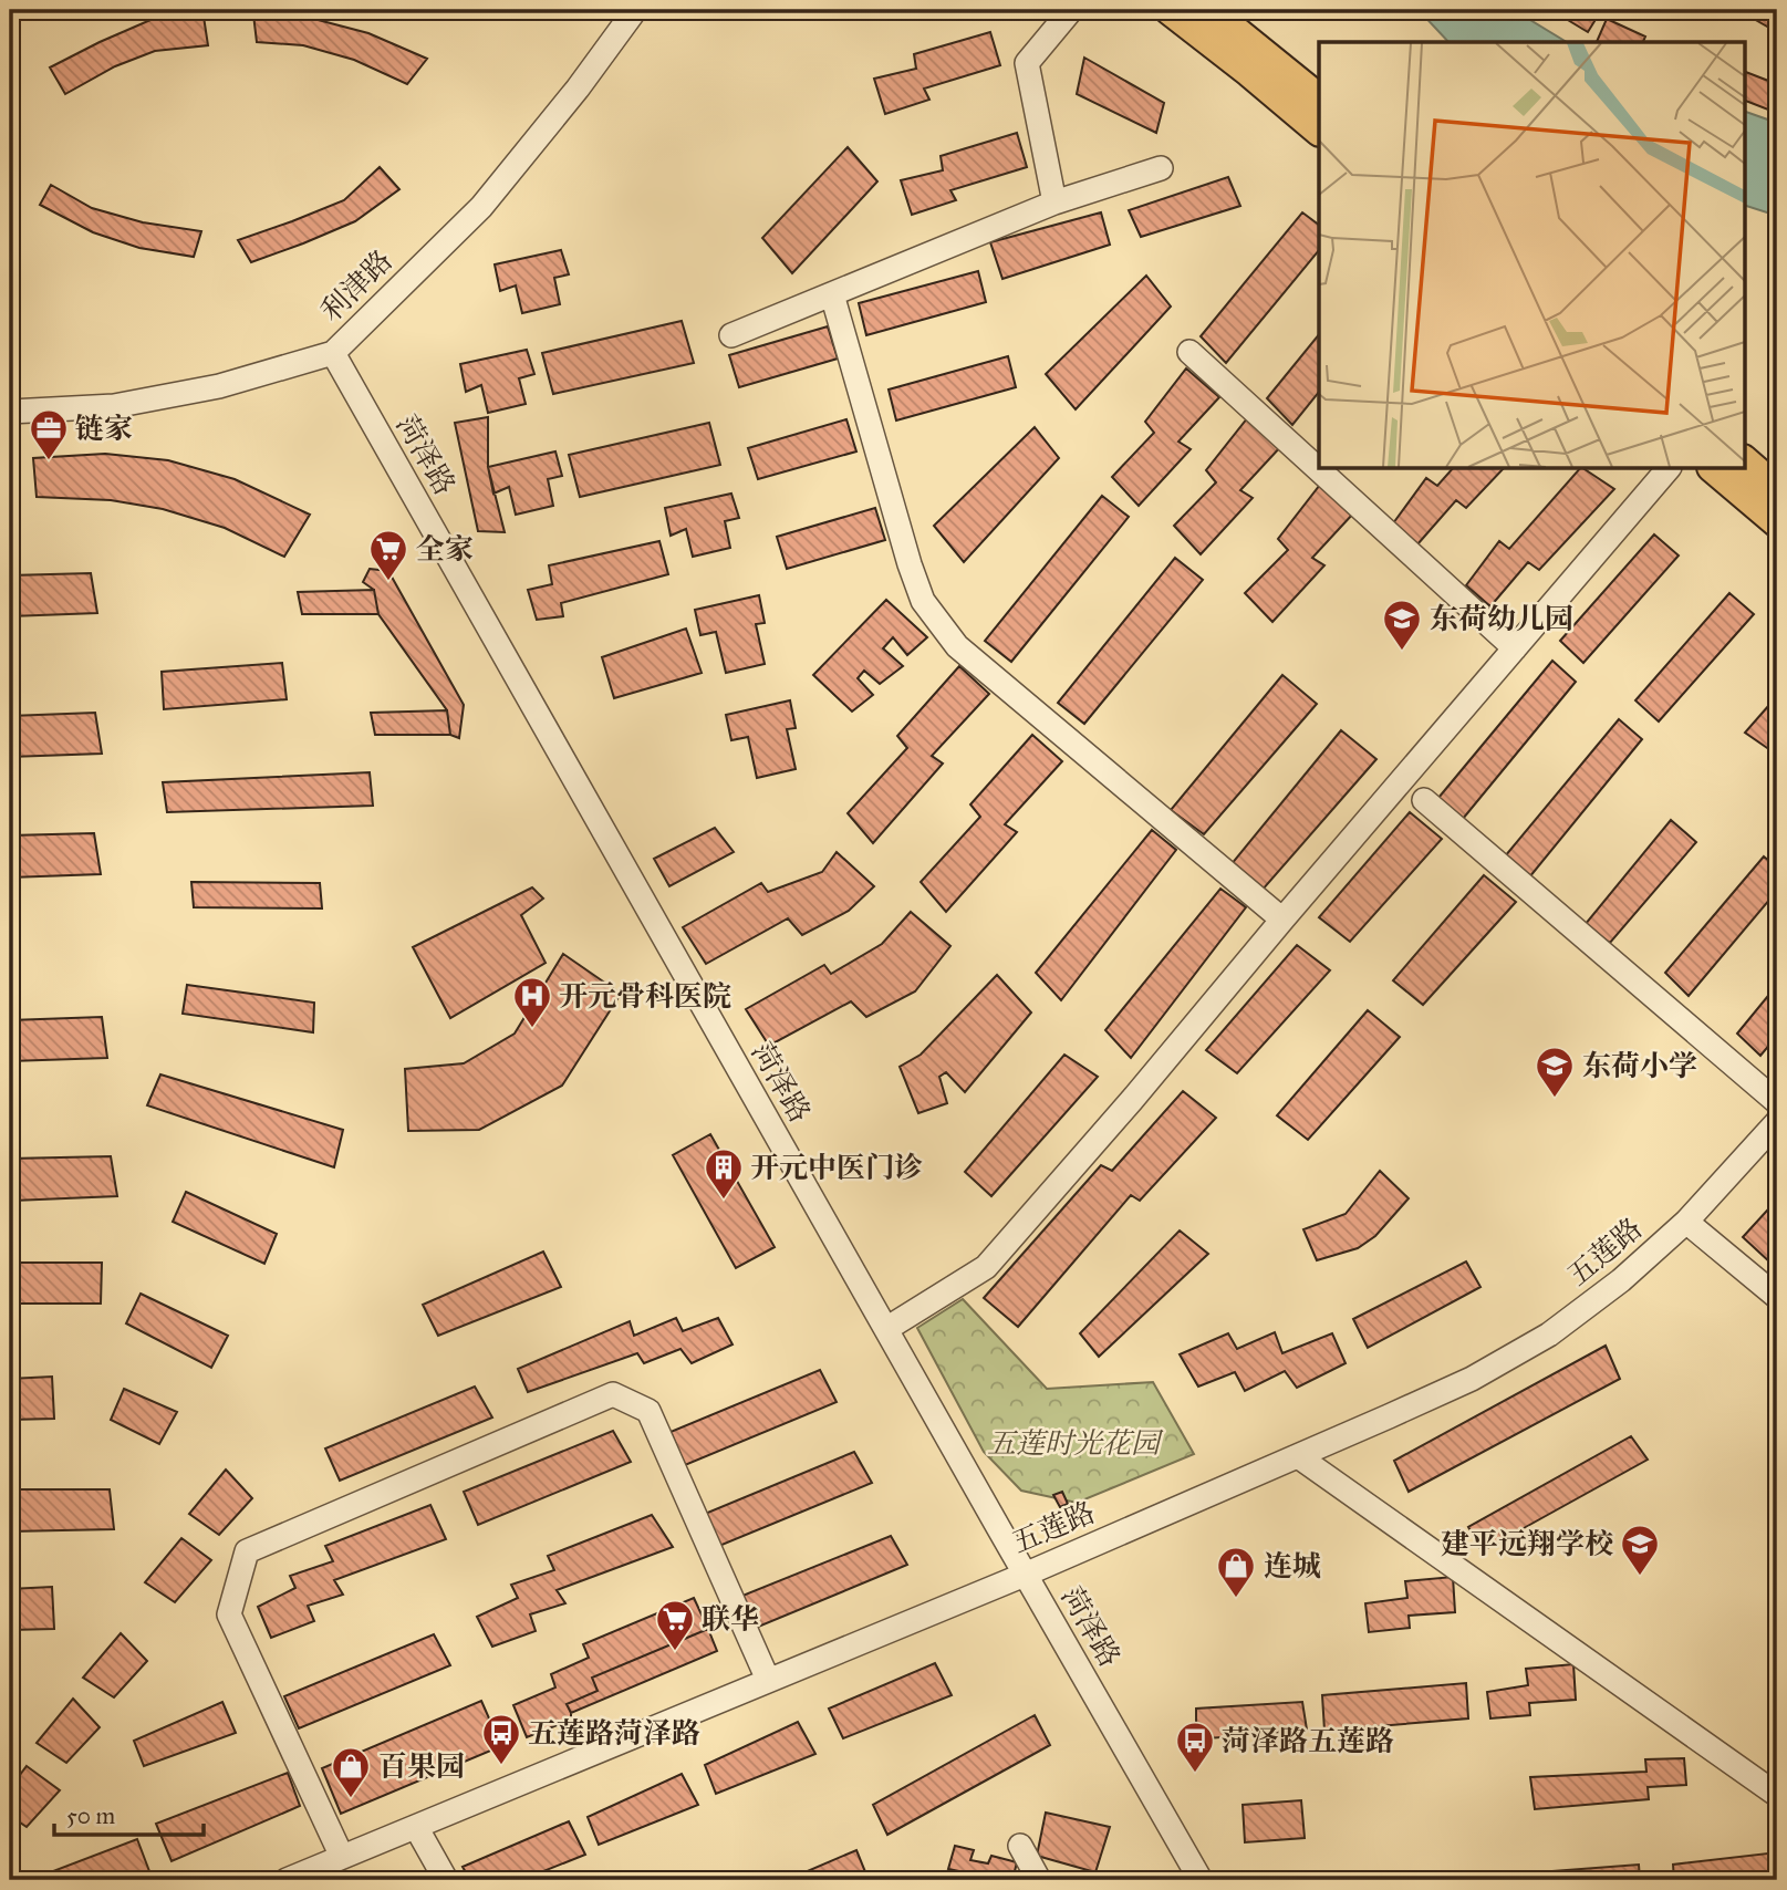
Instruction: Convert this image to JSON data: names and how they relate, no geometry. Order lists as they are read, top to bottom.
{
  "streets": {
    "street": ["利津路", "菏泽路", "五莲路"]
  },
  "crossings": [
    ["利津路", "菏泽路"],
    ["菏泽路", "五莲路"]
  ],
  "parks": ["五莲时光花园"],
  "places": {
    "office": ["链家"],
    "supermarket": ["全家", "联华"],
    "school or university": ["东荷幼儿园", "东荷小学", "建平远翔学校"],
    "hospital": ["开元骨科医院"],
    "building": ["开元中医门诊"],
    "shop": ["连城", "百果园"],
    "bus stop": ["五莲路菏泽路", "菏泽路五莲路"]
  },
  "scale_bar": "50 m"
}
